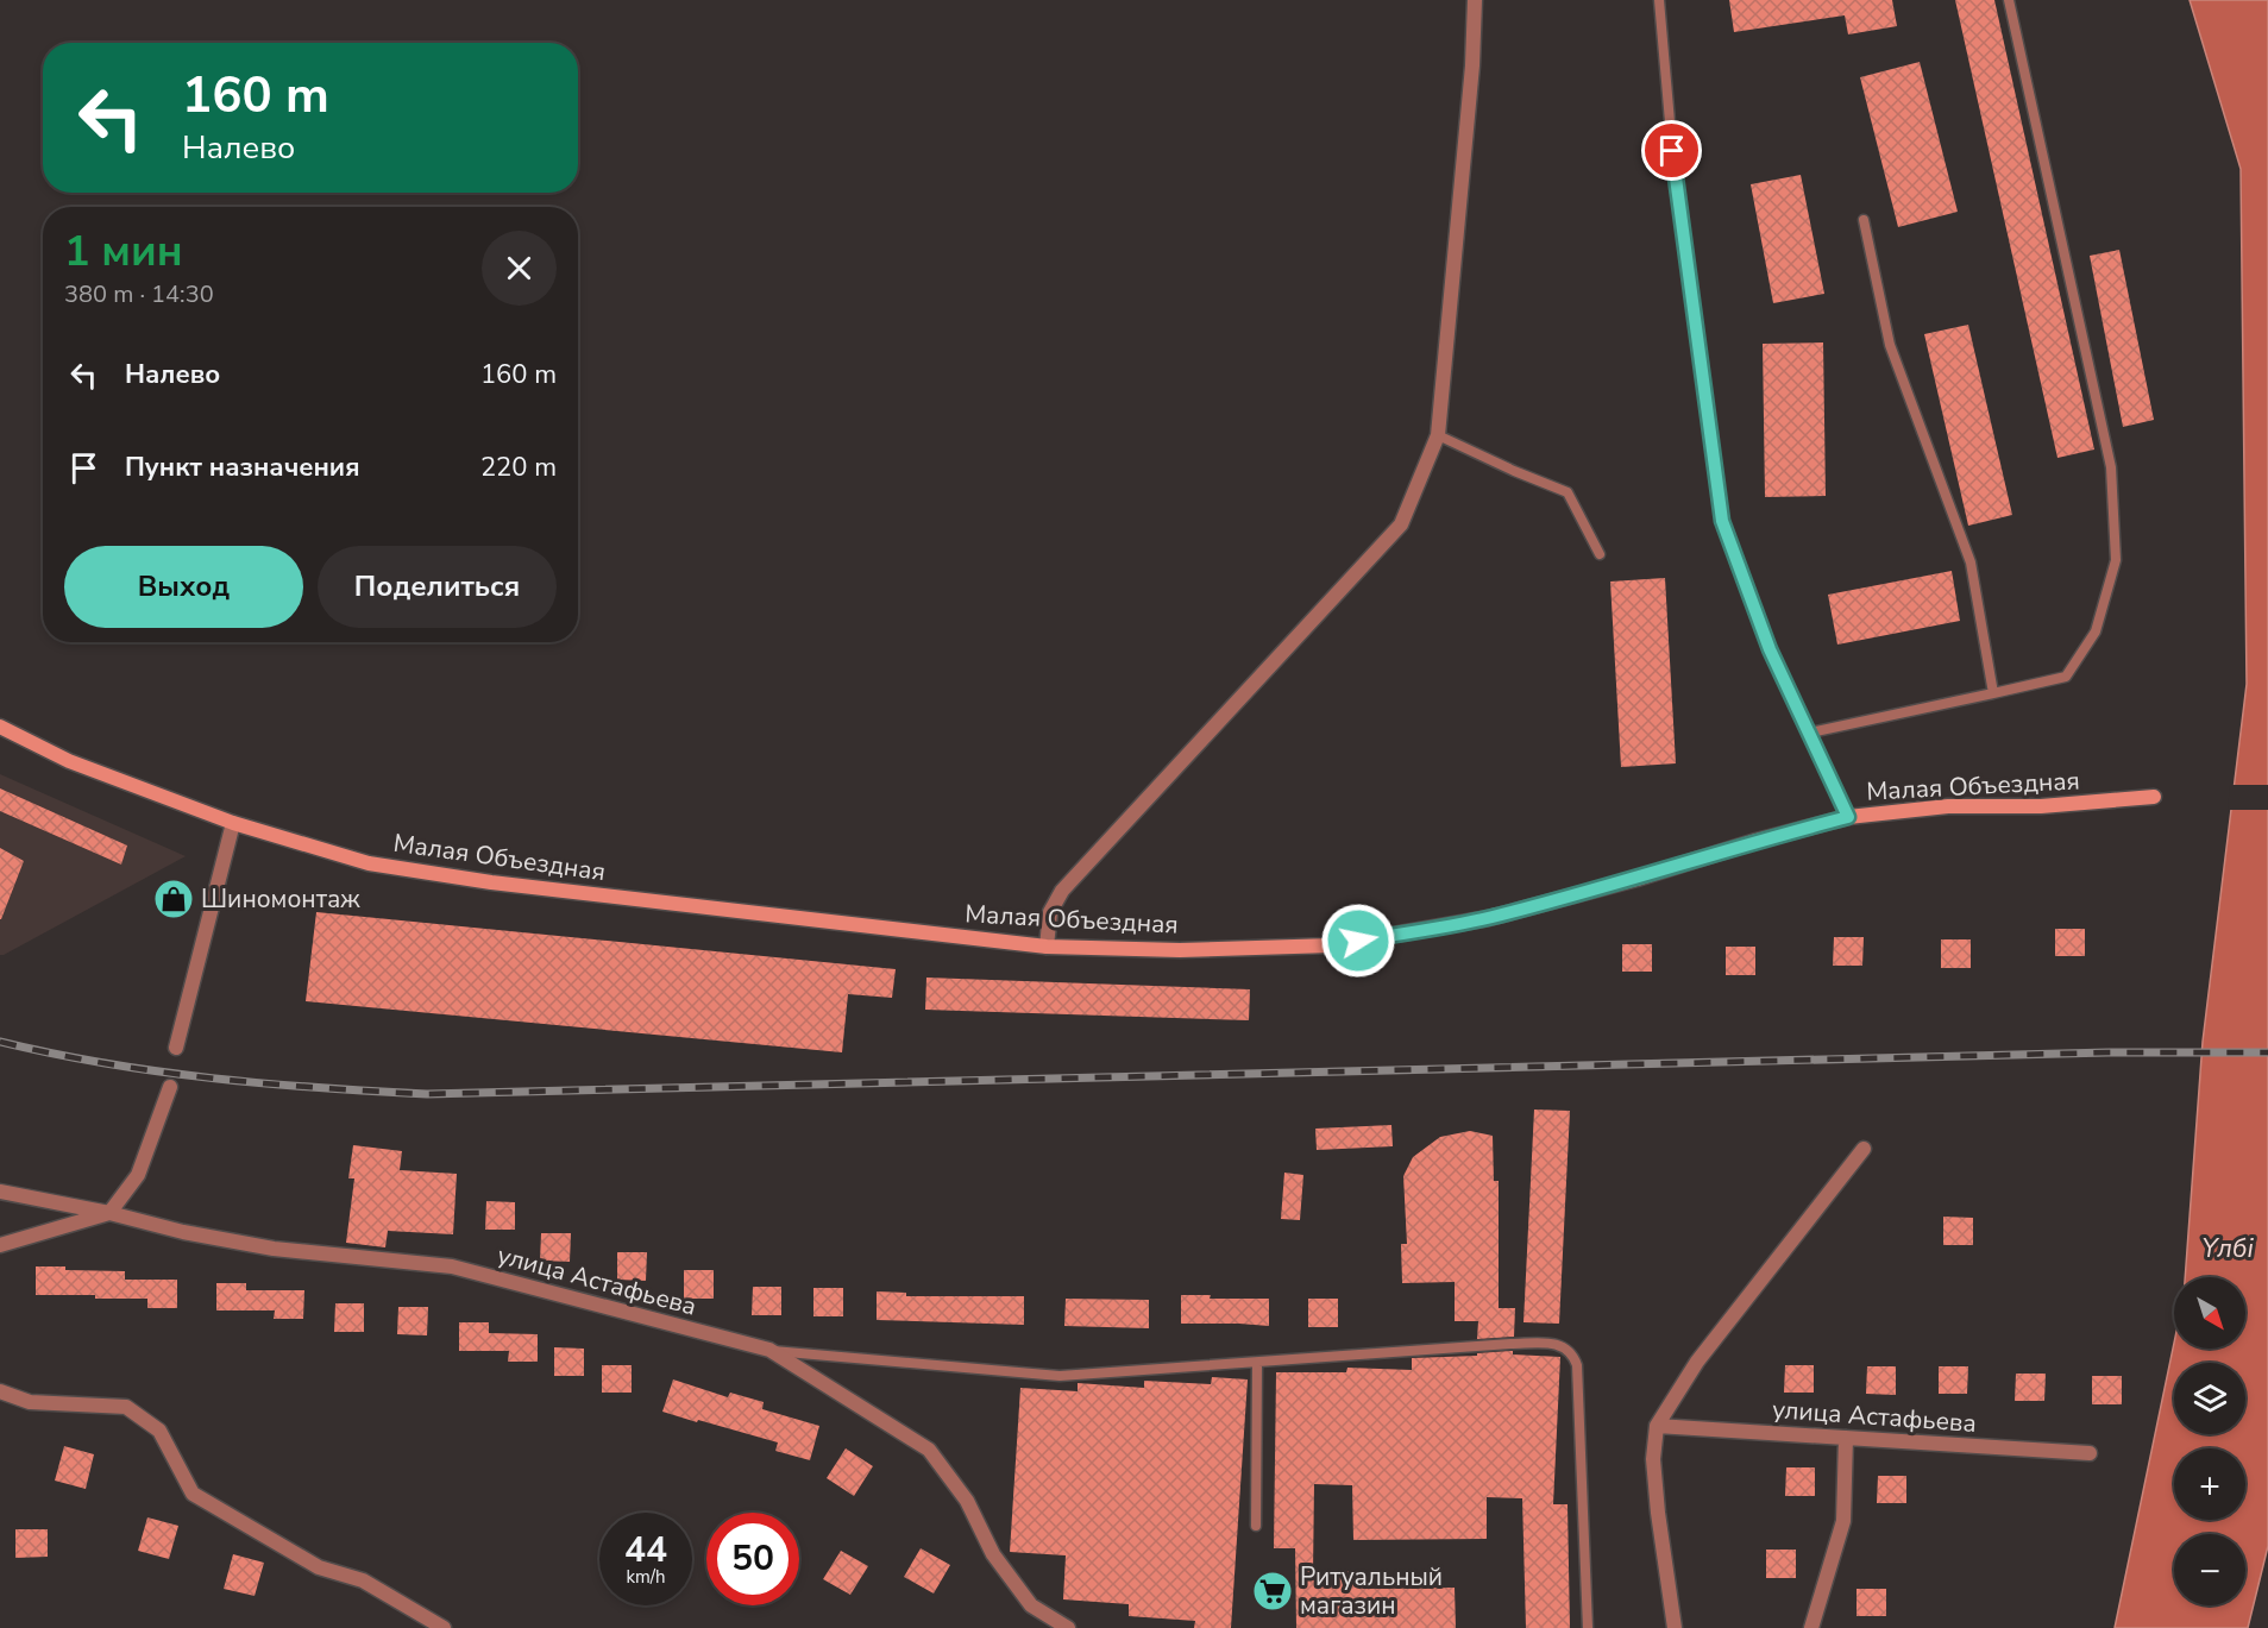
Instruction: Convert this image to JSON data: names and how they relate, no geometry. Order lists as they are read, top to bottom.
{
  "streets": {
    "main road": ["Малая Объездная"],
    "street": ["улица Астафьева"]
  },
  "water": ["Үлбі"],
  "places": {
    "shop": ["Шиномонтаж"],
    "supermarket": ["Ритуальный магазин"]
  },
  "north": "bottom right",
  "page": {
    "turn": ["160 m", "Налево"],
    "heading": ["1 мин", "380 m · 14:30"],
    "list": [
      {
        "name": "Налево",
        "value": "160 m"
      },
      {
        "name": "Пункт назначения",
        "value": "220 m"
      }
    ],
    "buttons": ["Выход", "Поделиться"],
    "map_buttons": ["+", "−"],
    "speed": "44 km/h",
    "limit": "50"
  }
}
